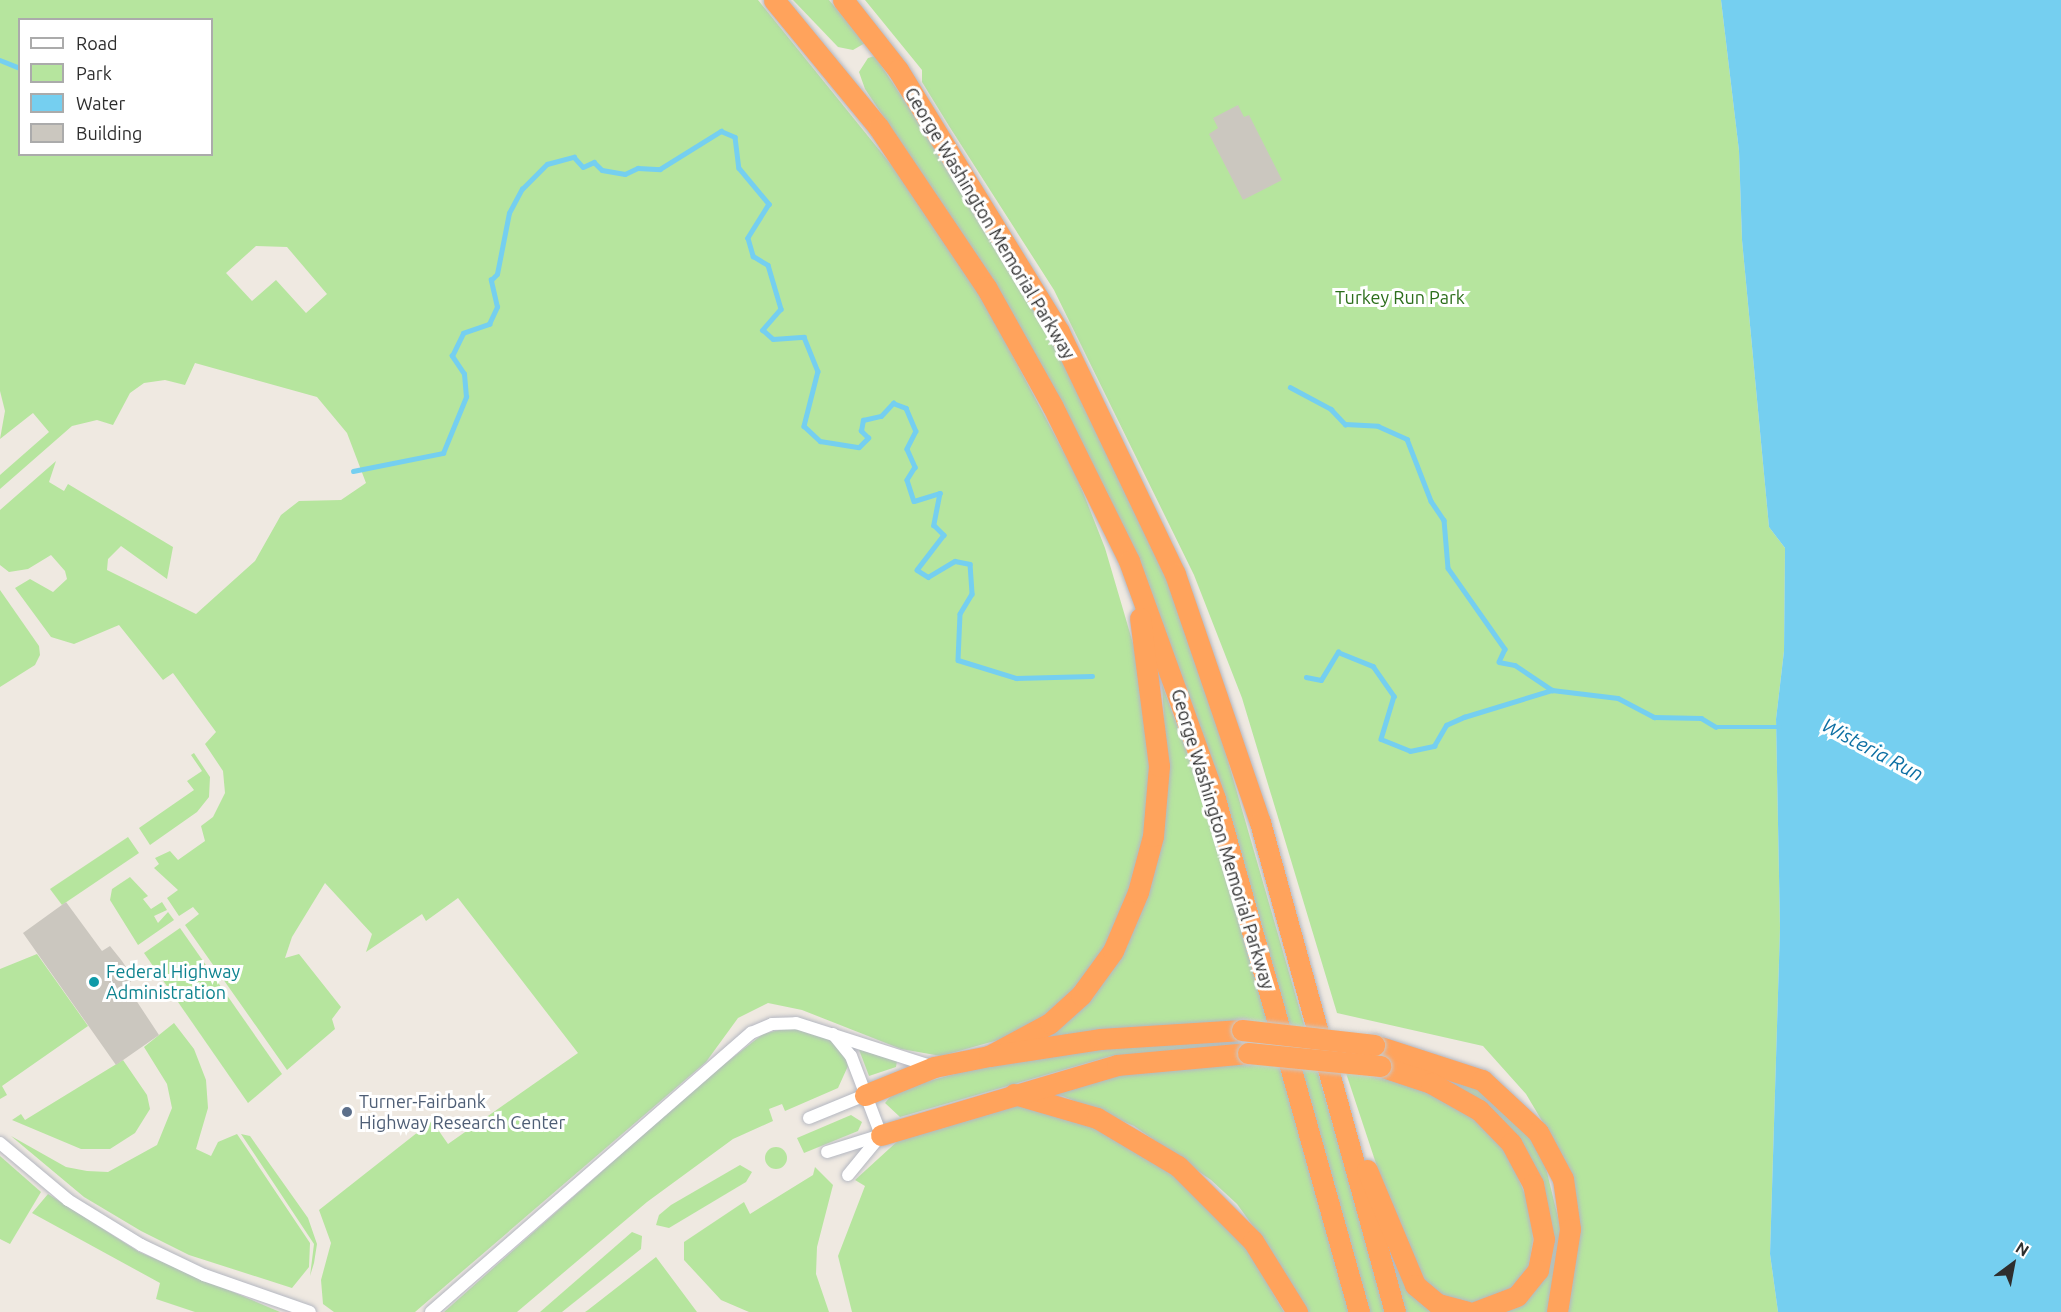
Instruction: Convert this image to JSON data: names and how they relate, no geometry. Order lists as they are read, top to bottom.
{
  "streets": {
    "highway": ["George Washington Memorial Parkway"]
  },
  "water": ["Wisteria Run"],
  "parks": ["Turkey Run Park"],
  "places": ["Federal Highway Administration", "Turner-Fairbank Highway Research Center"],
  "legend": [
    "Road",
    "Park",
    "Water",
    "Building"
  ],
  "north": "top right"
}
